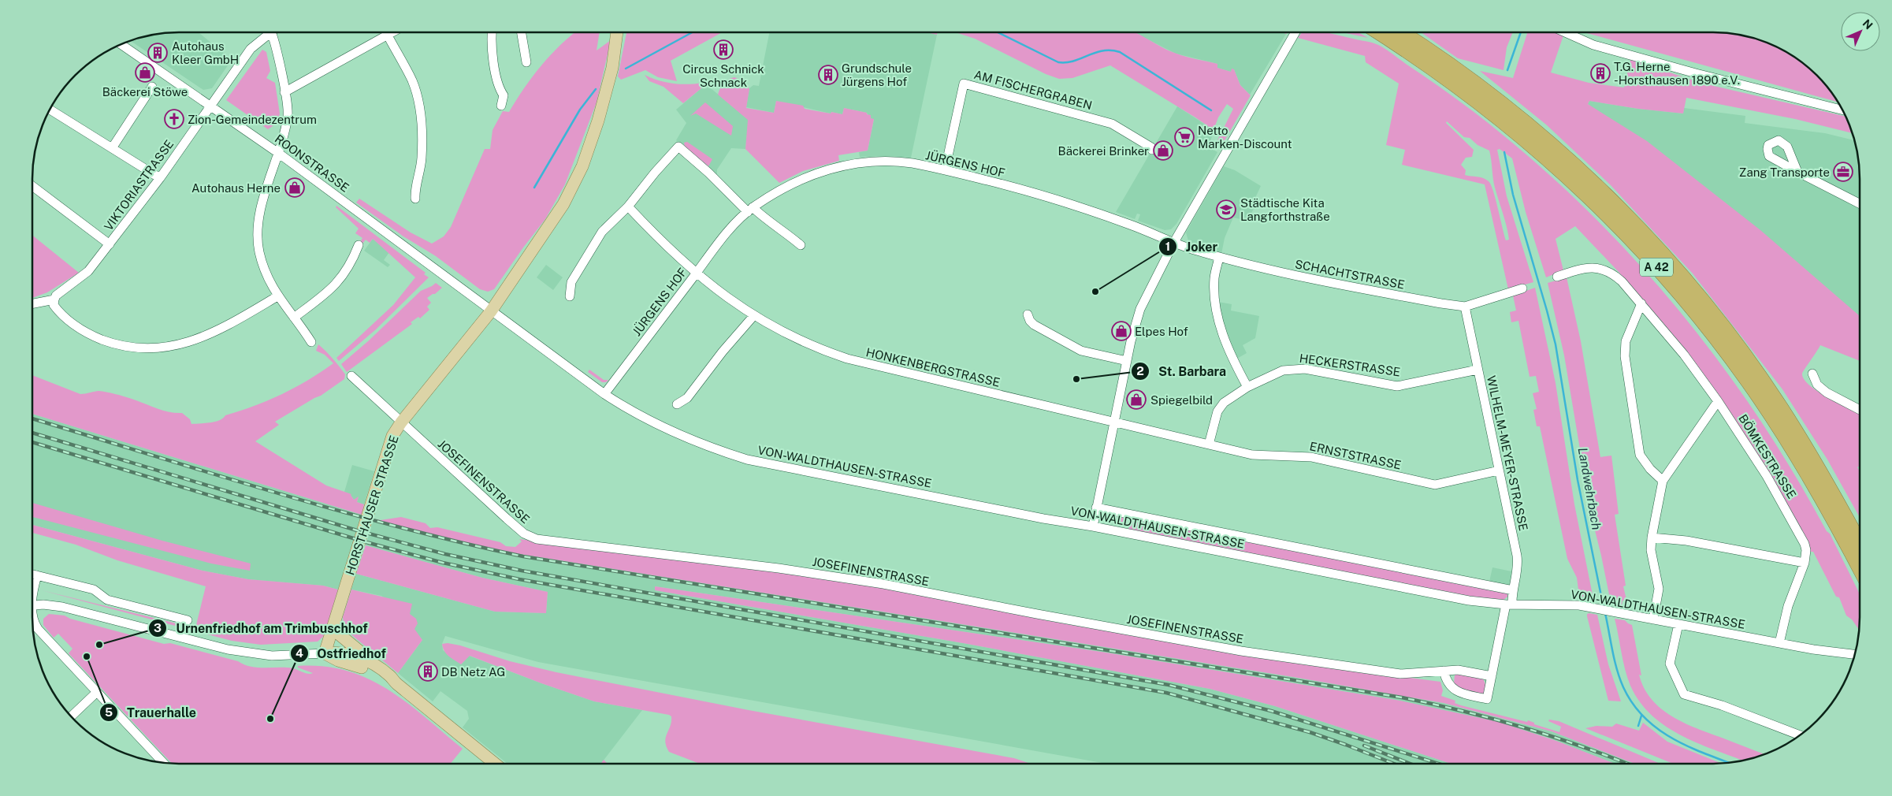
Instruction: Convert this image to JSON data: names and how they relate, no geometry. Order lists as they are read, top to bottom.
{
  "streets": {
    "highway": ["A 42"],
    "main road": ["HORSTHAUSER STRASSE"],
    "street": [
      "AM FISCHERGRABEN",
      "ROONSTRASSE",
      "JÜRGENS HOF",
      "VIKTORIASTRASSE",
      "SCHACHTSTRASSE",
      "HECKERSTRASSE",
      "HONKENBERGSTRASSE",
      "WILHELM-MEYER-STRASSE",
      "ERNSTSTRASSE",
      "BÖMKESTRASSE",
      "VON-WALDTHAUSEN-STRASSE",
      "JOSEFINENSTRASSE"
    ]
  },
  "crossings": [
    ["AM FISCHERGRABEN", "JÜRGENS HOF"],
    ["ROONSTRASSE", "VIKTORIASTRASSE"],
    ["ROONSTRASSE", "VON-WALDTHAUSEN-STRASSE"],
    ["ROONSTRASSE", "HORSTHAUSER STRASSE"],
    ["JÜRGENS HOF", "SCHACHTSTRASSE"],
    ["JÜRGENS HOF", "HONKENBERGSTRASSE"],
    ["JÜRGENS HOF", "VON-WALDTHAUSEN-STRASSE"],
    ["SCHACHTSTRASSE", "WILHELM-MEYER-STRASSE"],
    ["HECKERSTRASSE", "WILHELM-MEYER-STRASSE"],
    ["HECKERSTRASSE", "ERNSTSTRASSE"],
    ["HONKENBERGSTRASSE", "ERNSTSTRASSE"],
    ["WILHELM-MEYER-STRASSE", "ERNSTSTRASSE"],
    ["WILHELM-MEYER-STRASSE", "VON-WALDTHAUSEN-STRASSE"],
    ["BÖMKESTRASSE", "VON-WALDTHAUSEN-STRASSE"],
    ["VON-WALDTHAUSEN-STRASSE", "HORSTHAUSER STRASSE"],
    ["JOSEFINENSTRASSE", "HORSTHAUSER STRASSE"]
  ],
  "water": ["Landwehrbach"],
  "places": {
    "building": [
      "Circus Schnick Schnack",
      "Autohaus Kleer GmbH",
      "T.G. Herne -Horsthausen 1890 e.V.",
      "Grundschule Jürgens Hof",
      "DB Netz AG"
    ],
    "shop": [
      "Bäckerei Stöwe",
      "Bäckerei Brinker",
      "Autohaus Herne",
      "Elpes Hof",
      "Spiegelbild"
    ],
    "church": ["Zion-Gemeindezentrum"],
    "supermarket": ["Netto Marken-Discount"],
    "office": ["Zang Transporte"],
    "school or university": ["Städtische Kita Langforthstraße"],
    "other": [
      "Joker",
      "St. Barbara",
      "Urnenfriedhof am Trimbuschhof",
      "Trauerhalle",
      "Ostfriedhof"
    ]
  },
  "north": "top right"
}
